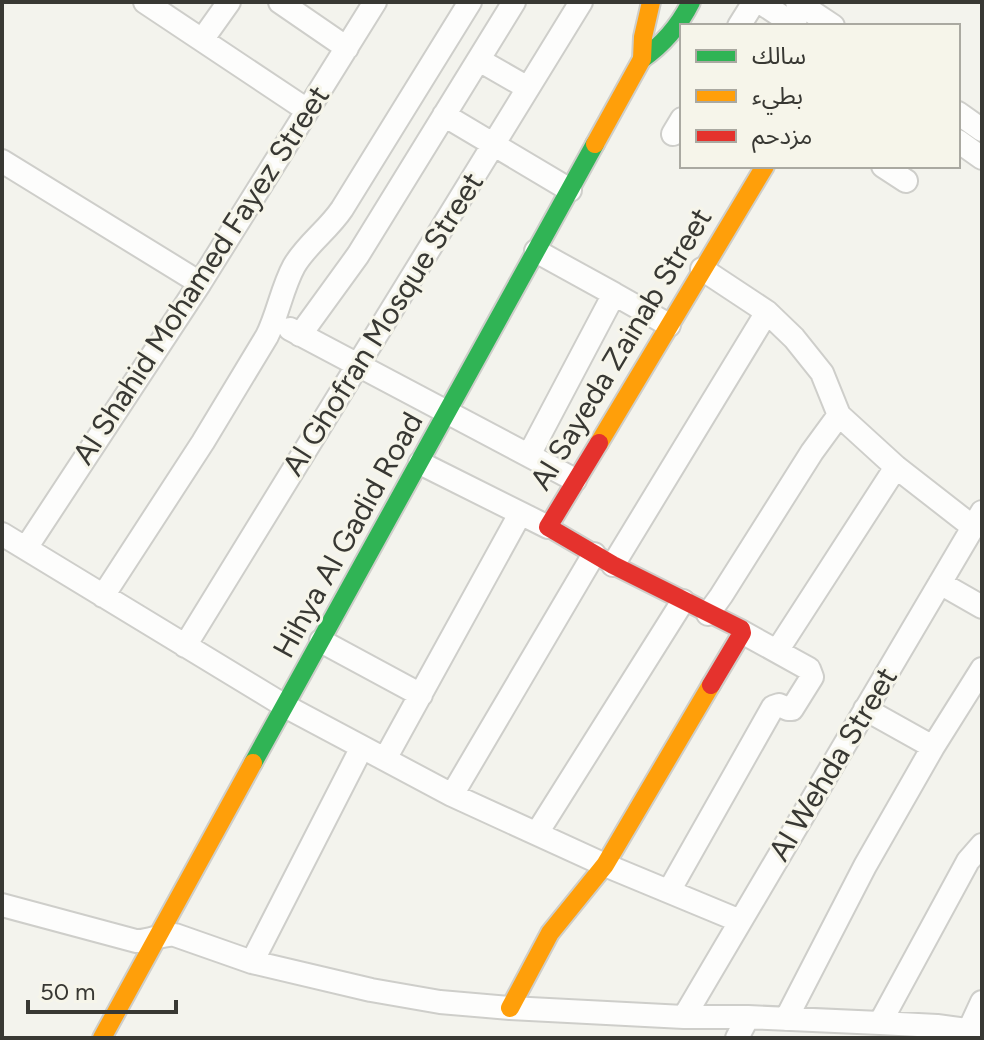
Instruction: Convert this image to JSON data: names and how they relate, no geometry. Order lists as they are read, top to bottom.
{
  "streets": {
    "main road": ["Al Sayeda Zainab Street", "Hihya Al Gadid Road"],
    "street": ["Al Shahid Mohamed Fayez Street", "Al Ghofran Mosque Street", "Al Wehda Street"]
  },
  "legend": ["سالك", "بطيء", "مزدحم"],
  "scale_bar": "50 m"
}
